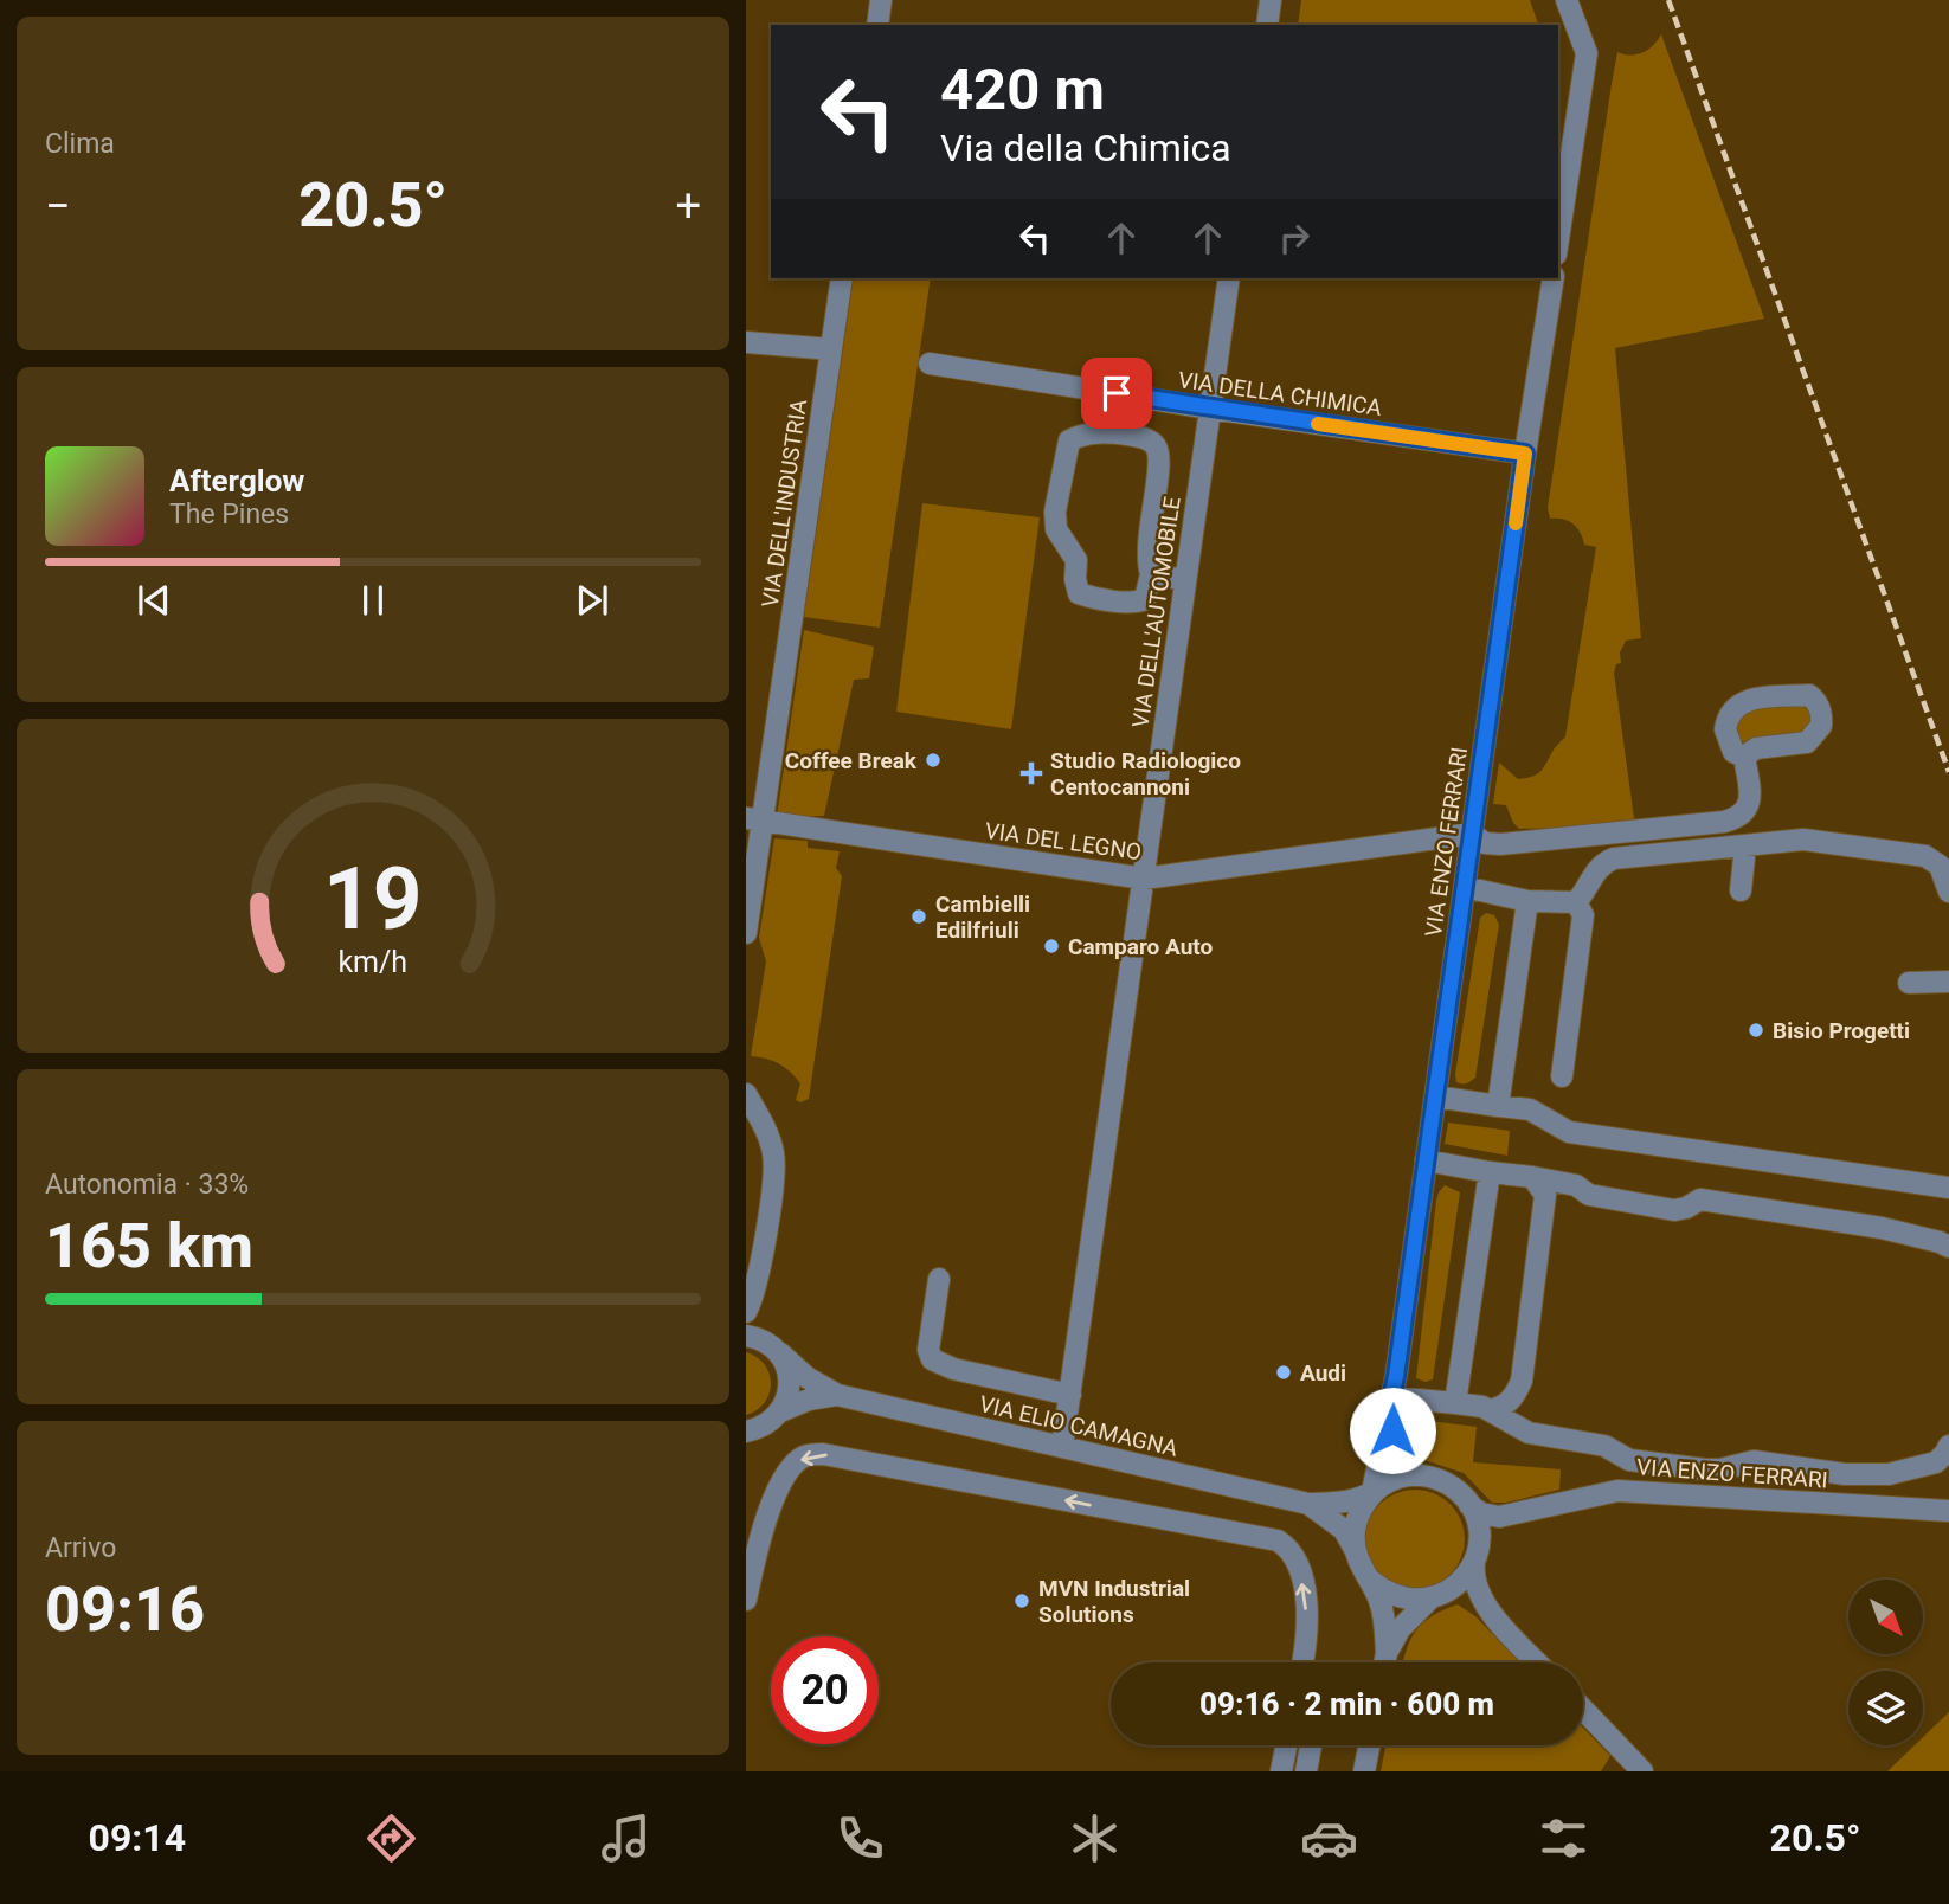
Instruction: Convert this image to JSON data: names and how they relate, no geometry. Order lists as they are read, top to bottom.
{
  "streets": {
    "street": [
      "VIA DELLA CHIMICA",
      "VIA DELL'INDUSTRIA",
      "VIA DELL'AUTOMOBILE",
      "VIA DEL LEGNO",
      "VIA ENZO FERRARI",
      "VIA ELIO CAMAGNA"
    ]
  },
  "crossings": [
    ["VIA DELLA CHIMICA", "VIA DELL'AUTOMOBILE"],
    ["VIA DELLA CHIMICA", "VIA ENZO FERRARI"],
    ["VIA DELL'INDUSTRIA", "VIA DEL LEGNO"],
    ["VIA DELL'AUTOMOBILE", "VIA DEL LEGNO"],
    ["VIA DELL'AUTOMOBILE", "VIA ELIO CAMAGNA"],
    ["VIA DEL LEGNO", "VIA ENZO FERRARI"],
    ["VIA ENZO FERRARI", "VIA ELIO CAMAGNA"]
  ],
  "places": {
    "other": [
      "Coffee Break",
      "Cambielli Edilfriuli",
      "Camparo Auto",
      "Bisio Progetti",
      "Audi",
      "MVN Industrial Solutions"
    ],
    "health": ["Studio Radiologico Centocannoni"]
  },
  "north": "bottom right",
  "page": {
    "tile": [
      "Clima",
      ["Autonomia · 33%", "165 km"],
      ["Arrivo", "09:16"]
    ],
    "turn": ["420 m", "Via della Chimica"],
    "heat": ["−", "20.5°", "+"],
    "song": ["Afterglow", "The Pines"],
    "limit": "20",
    "trip": "09:16 · 2 min · 600 m",
    "tabs": ["09:14", "20.5°"],
    "gauge": ["19", "km/h"]
  }
}
